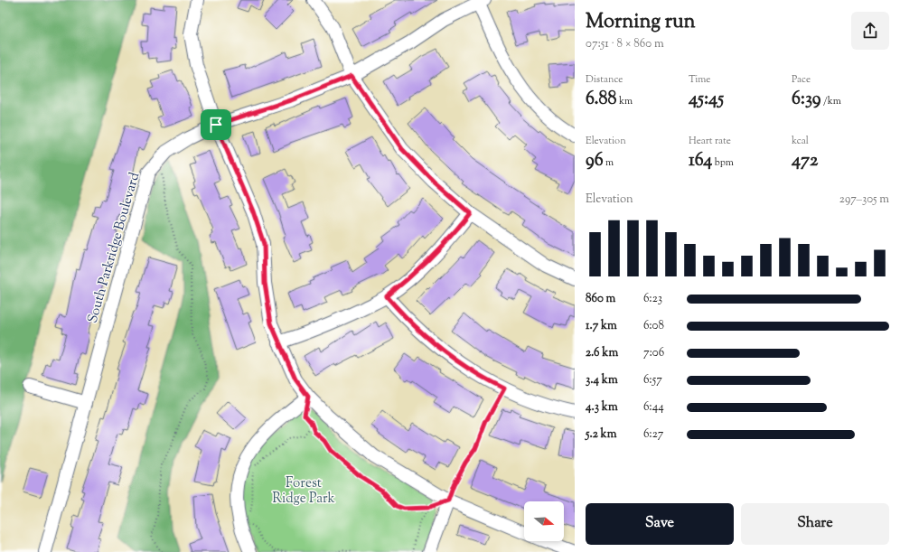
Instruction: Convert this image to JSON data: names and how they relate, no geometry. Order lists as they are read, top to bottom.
{
  "streets": {
    "street": ["South Parkridge Boulevard"]
  },
  "parks": ["Forest Ridge Park"],
  "north": "right",
  "page": {
    "heading": ["Morning run", "07:51 · 8 × 860 m"],
    "stats": [
      ["Distance", "6.88 km"],
      ["Time", "45:45"],
      ["Pace", "6:39 /km"],
      ["Elevation", "96 m"],
      ["Heart rate", "164 bpm"],
      ["kcal", "472"]
    ],
    "chart": ["Elevation", "297–305 m"],
    "list": [
      {
        "name": "860 m",
        "note": "6:23"
      },
      {
        "name": "1.7 km",
        "note": "6:08"
      },
      {
        "name": "2.6 km",
        "note": "7:06"
      },
      {
        "name": "3.4 km",
        "note": "6:57"
      },
      {
        "name": "4.3 km",
        "note": "6:44"
      },
      {
        "name": "5.2 km",
        "note": "6:27"
      }
    ],
    "buttons": ["Save", "Share"]
  }
}
